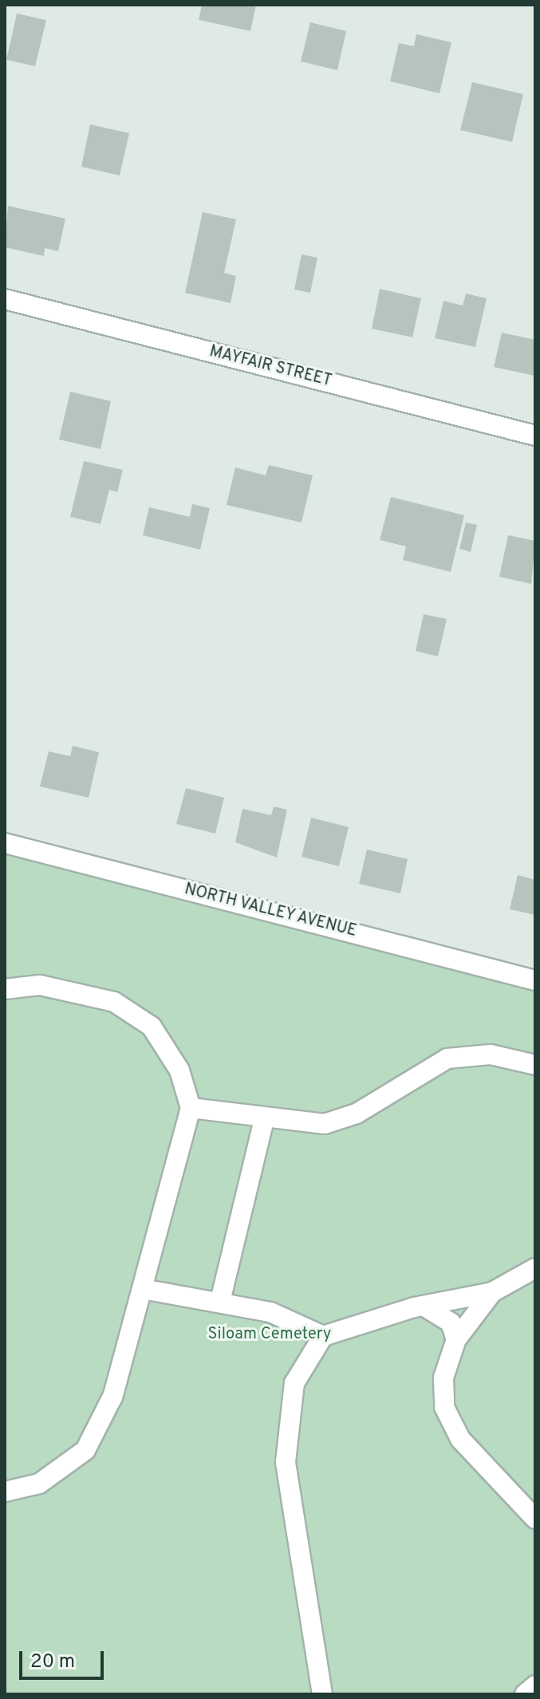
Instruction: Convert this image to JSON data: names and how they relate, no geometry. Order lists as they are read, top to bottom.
{
  "streets": {
    "street": ["MAYFAIR STREET", "NORTH VALLEY AVENUE"]
  },
  "parks": ["Siloam Cemetery"],
  "scale_bar": "20 m"
}
